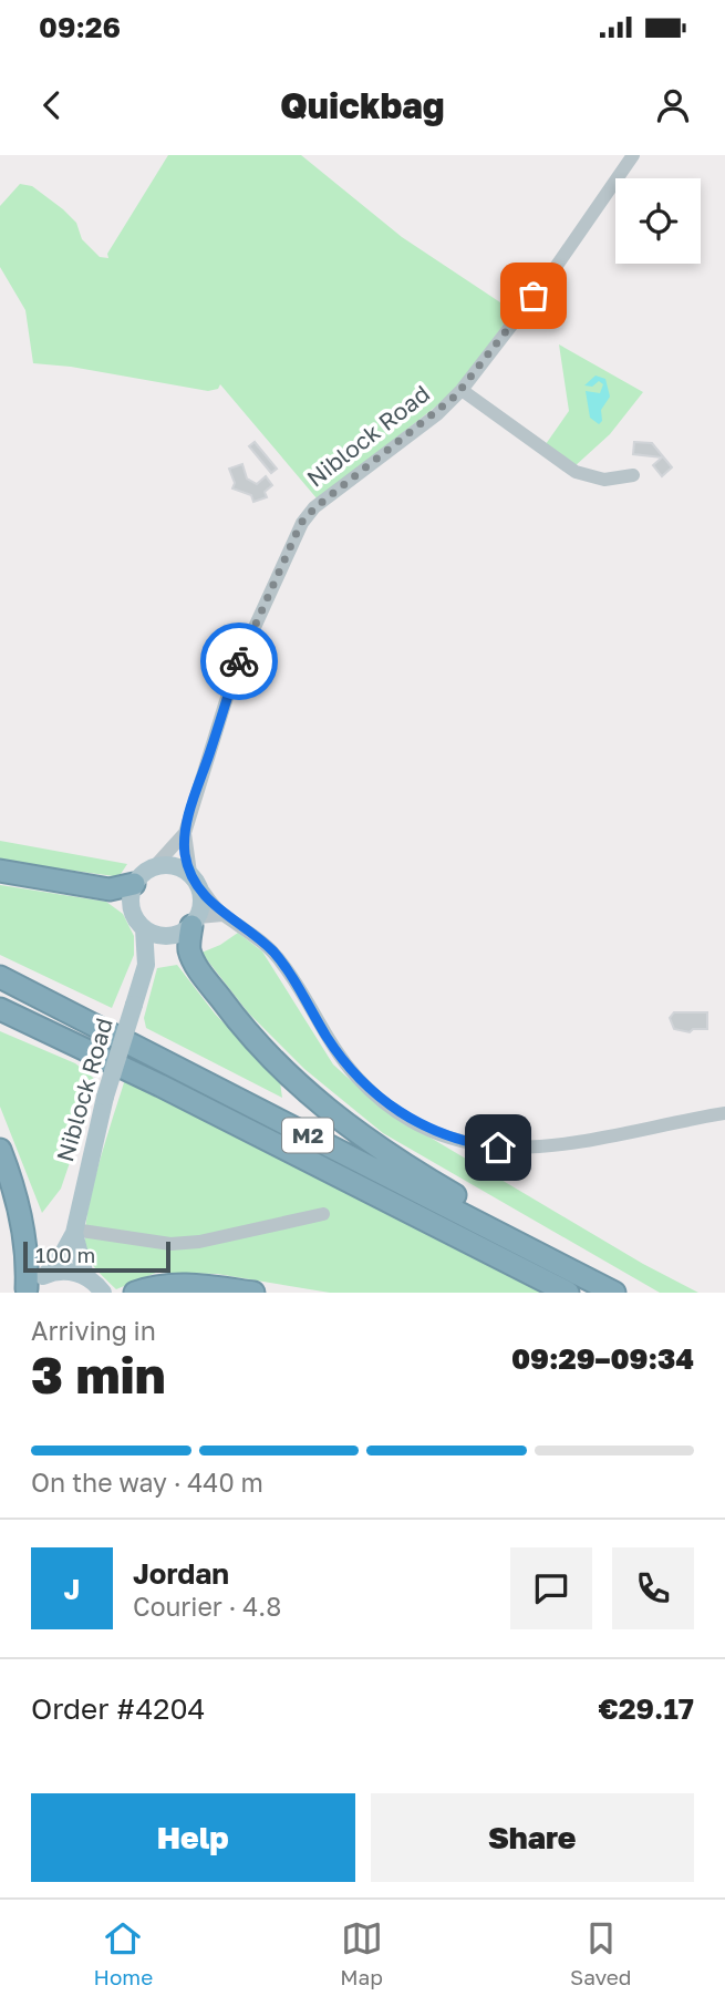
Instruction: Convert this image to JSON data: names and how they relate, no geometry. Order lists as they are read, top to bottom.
{
  "streets": {
    "highway": ["M2"],
    "main road": ["Niblock Road"]
  },
  "scale_bar": "100 m",
  "page": {
    "status": "09:26",
    "header": "Quickbag",
    "scale": "100 m",
    "heading": ["3 min", "Arriving in", "09:29–09:34"],
    "panel": [
      "Jordan",
      "Courier · 4.8",
      "Order #4204",
      "€29.17"
    ],
    "bar": "On the way · 440 m",
    "round": "J",
    "buttons": ["Help", "Share"],
    "tabs": ["Home", "Map", "Saved"]
  }
}
